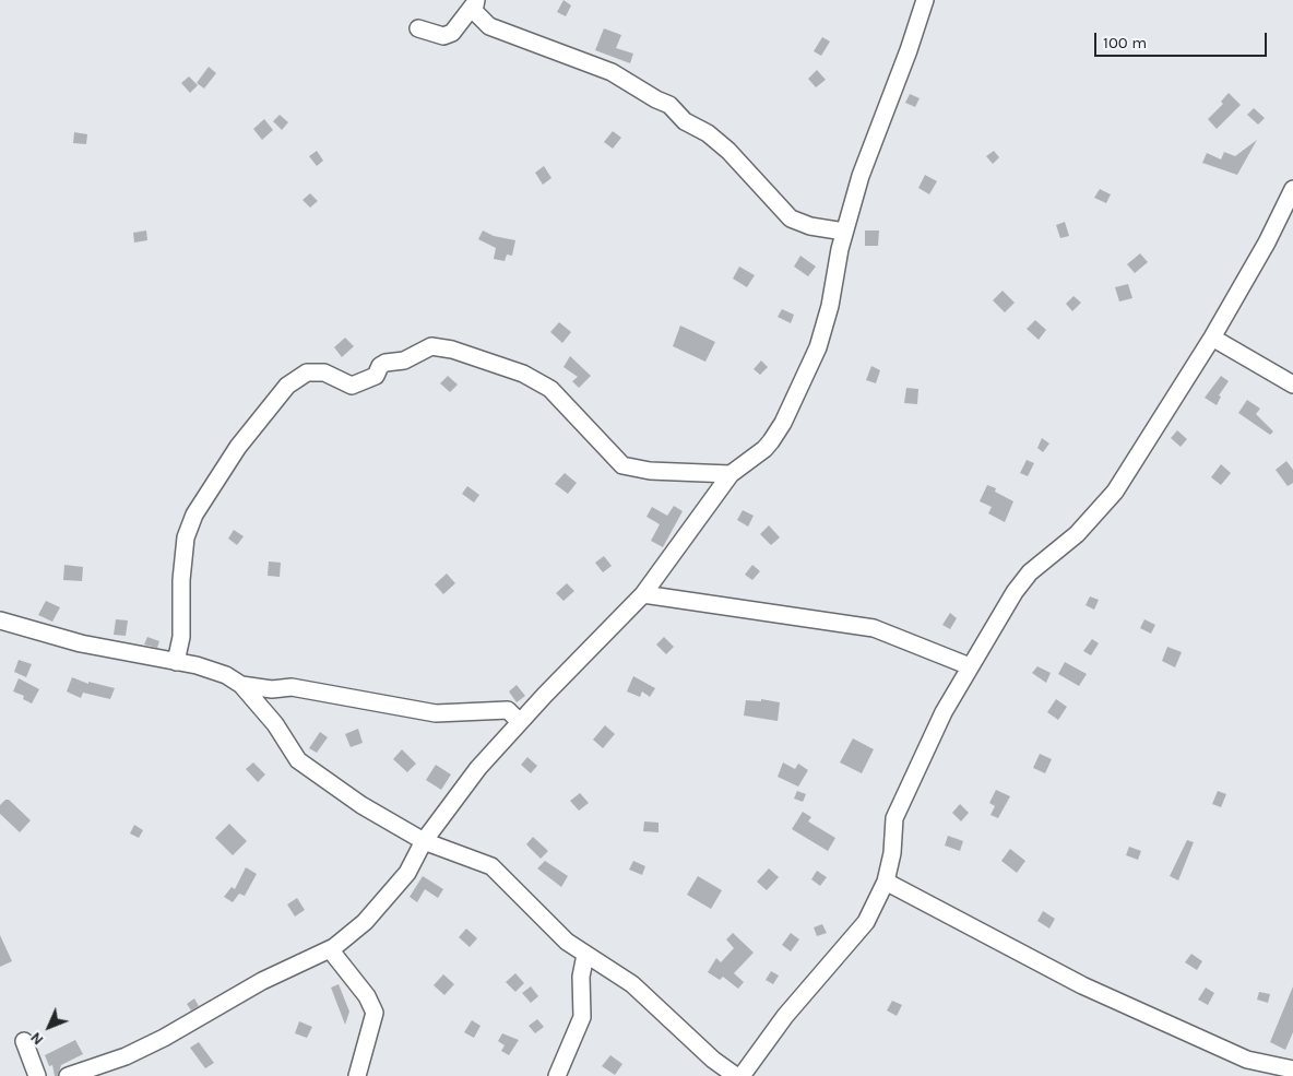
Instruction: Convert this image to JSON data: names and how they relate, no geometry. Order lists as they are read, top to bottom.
{
  "scale_bar": "100 m",
  "north": "bottom left"
}
